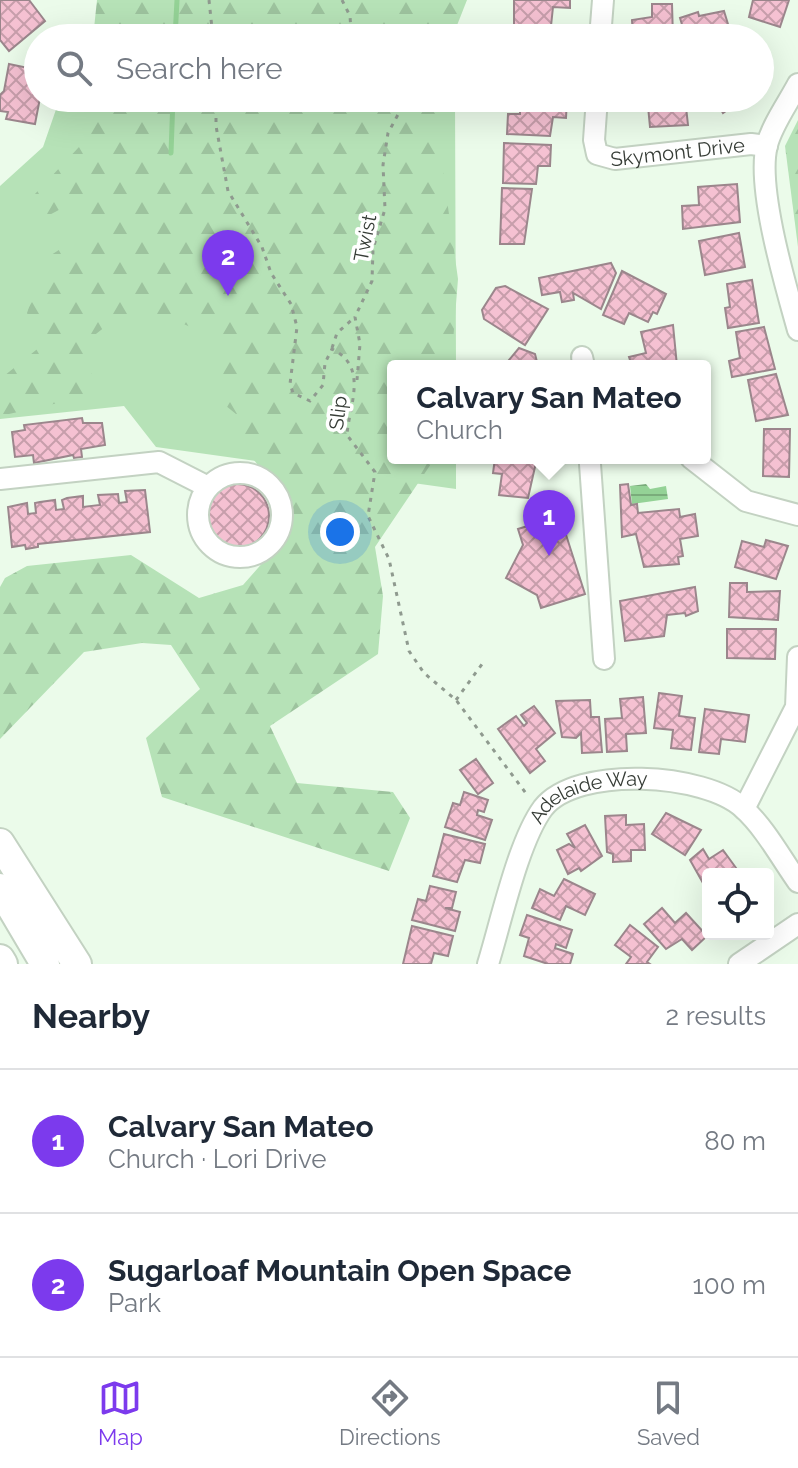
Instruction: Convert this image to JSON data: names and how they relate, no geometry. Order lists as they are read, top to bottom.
{
  "streets": {
    "street": ["Skymont Drive", "Adelaide Way"],
    "path": ["Twist", "Slip"]
  },
  "crossings": [
    ["Twist", "Slip"],
    ["Slip", "Adelaide Way"]
  ],
  "page": {
    "search": "Search here",
    "pins": ["2", "1"],
    "popup": ["Calvary San Mateo", "Church"],
    "heading": ["Nearby", "2 results"],
    "list": [
      {
        "mark": "1",
        "name": "Calvary San Mateo",
        "note": "Church · Lori Drive",
        "value": "80 m"
      },
      {
        "mark": "2",
        "name": "Sugarloaf Mountain Open Space",
        "note": "Park",
        "value": "100 m"
      }
    ],
    "nav": ["Map", "Directions", "Saved"]
  }
}
